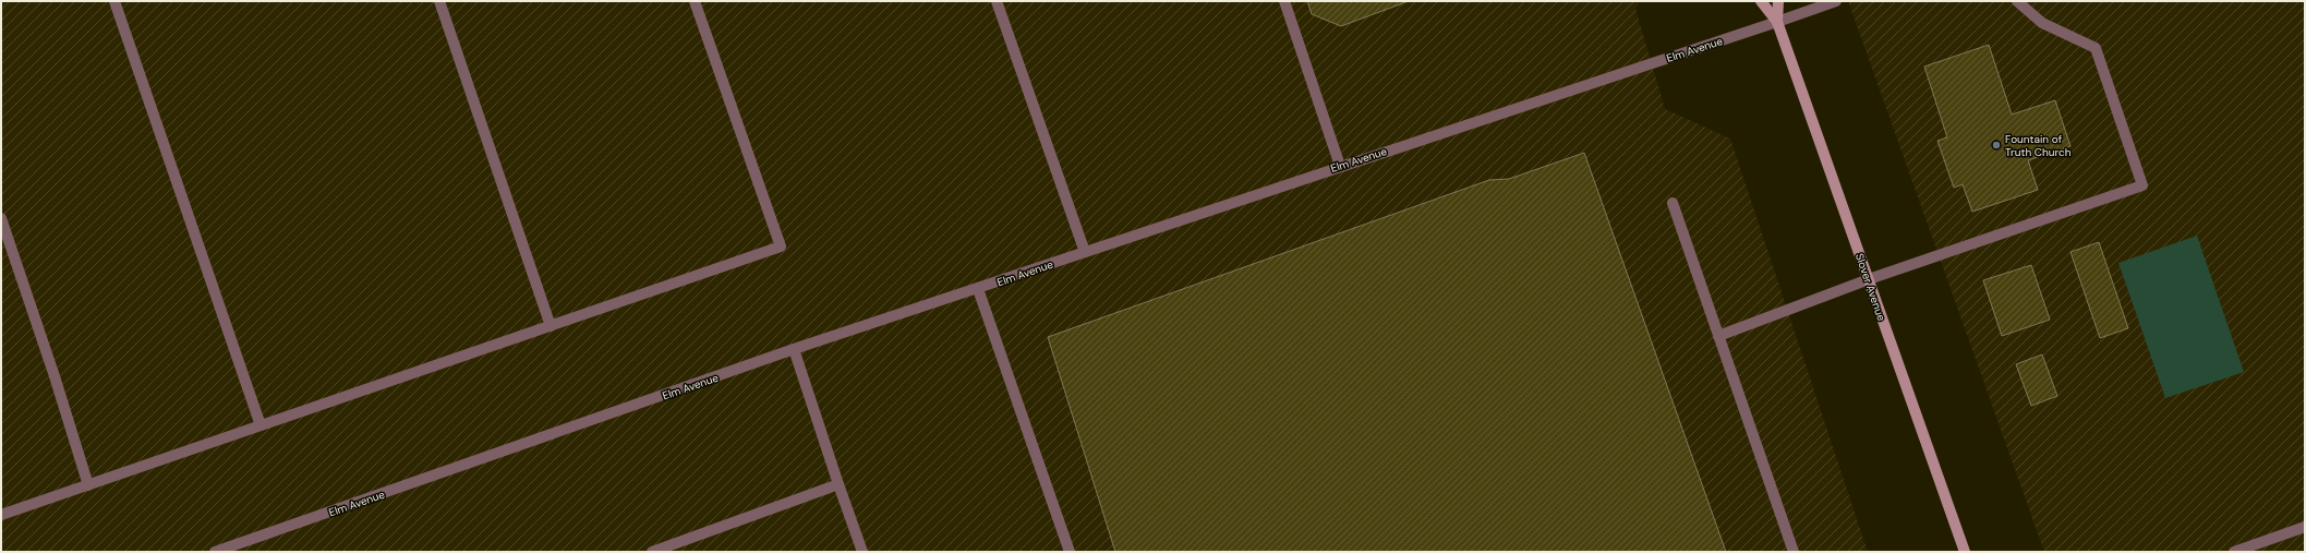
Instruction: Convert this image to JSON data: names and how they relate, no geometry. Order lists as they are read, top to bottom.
{
  "streets": {
    "main road": ["Slover Avenue"],
    "street": ["Elm Avenue"]
  },
  "crossings": [
    ["Elm Avenue", "Slover Avenue"]
  ],
  "places": ["Fountain of Truth Church"]
}
